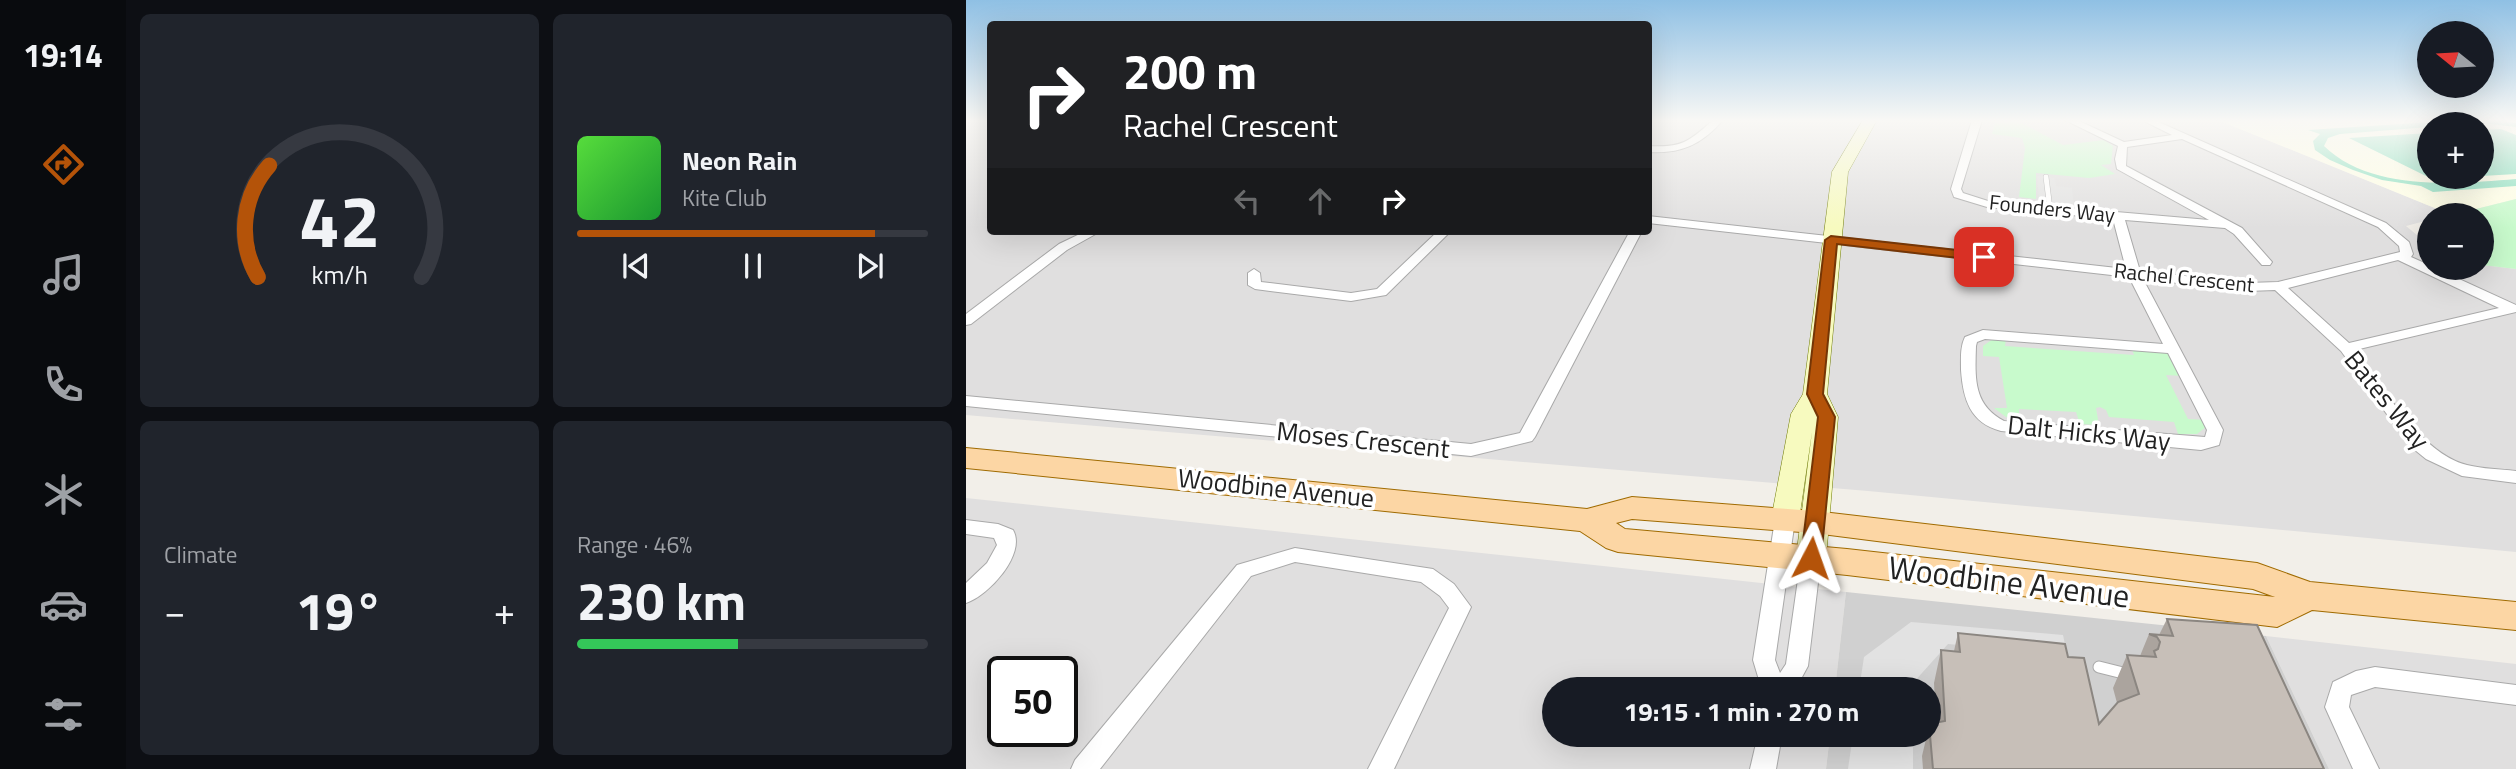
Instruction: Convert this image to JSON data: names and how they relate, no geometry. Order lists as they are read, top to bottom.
{
  "streets": {
    "main road": ["Woodbine Avenue"],
    "street": [
      "Founders Way",
      "Rachel Crescent",
      "Bates Way",
      "Dalt Hicks Way",
      "Moses Crescent"
    ]
  },
  "crossings": [
    ["Founders Way", "Dalt Hicks Way"],
    ["Rachel Crescent", "Bates Way"],
    ["Rachel Crescent", "Dalt Hicks Way"]
  ],
  "north": "left",
  "page": {
    "tabs": "19:14",
    "map_buttons": ["+", "−"],
    "turn": ["200 m", "Rachel Crescent"],
    "song": ["Neon Rain", "Kite Club"],
    "tile": [
      "Climate",
      ["Range · 46%", "230 km"]
    ],
    "heat": ["−", "19°", "+"],
    "limit": "50",
    "trip": "19:15 · 1 min · 270 m",
    "gauge": ["42", "km/h"]
  }
}
